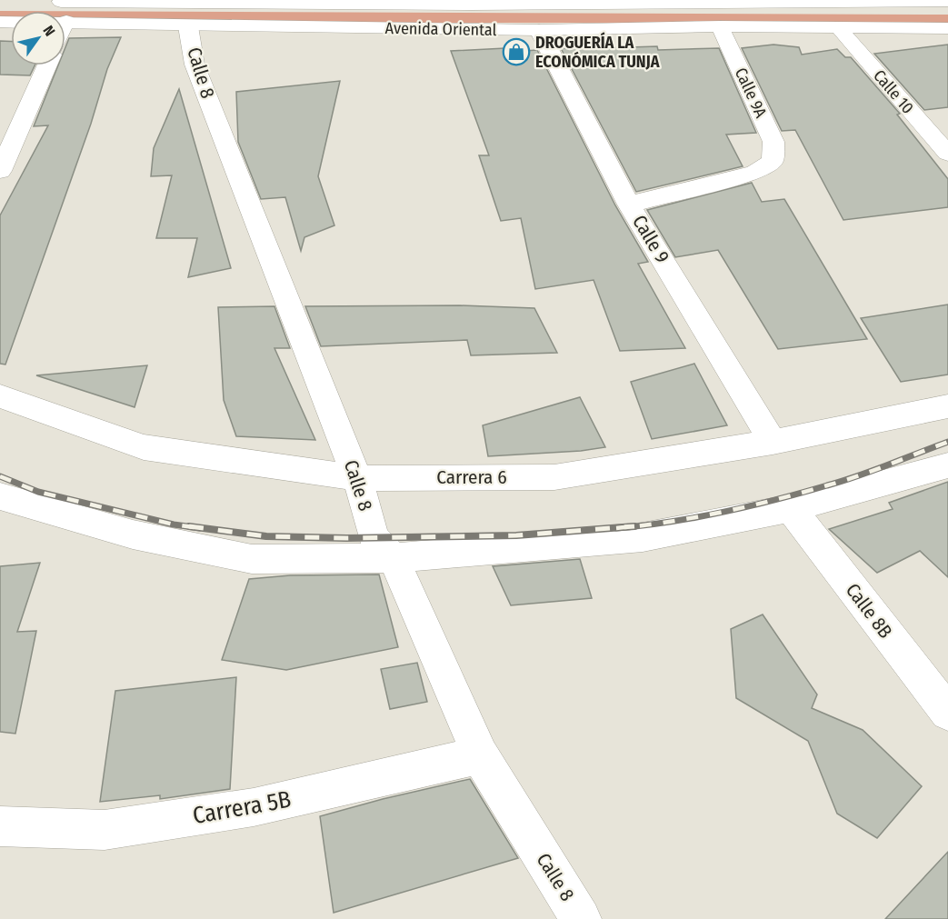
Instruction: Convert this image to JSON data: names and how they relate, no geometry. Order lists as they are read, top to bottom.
{
  "streets": {
    "street": [
      "Avenida Oriental",
      "Calle 8",
      "Calle 10",
      "Calle 9A",
      "Calle 9",
      "Carrera 6",
      "Calle 8B",
      "Carrera 5B"
    ]
  },
  "crossings": [
    ["Avenida Oriental", "Calle 8"],
    ["Avenida Oriental", "Calle 10"],
    ["Avenida Oriental", "Calle 9A"],
    ["Avenida Oriental", "Calle 9"],
    ["Calle 8", "Carrera 6"],
    ["Calle 8", "Carrera 5B"],
    ["Calle 9A", "Calle 9"],
    ["Calle 9", "Carrera 6"]
  ],
  "places": {
    "shop": ["DROGUERÍA LA ECONÓMICA TUNJA"]
  },
  "north": "top right"
}
